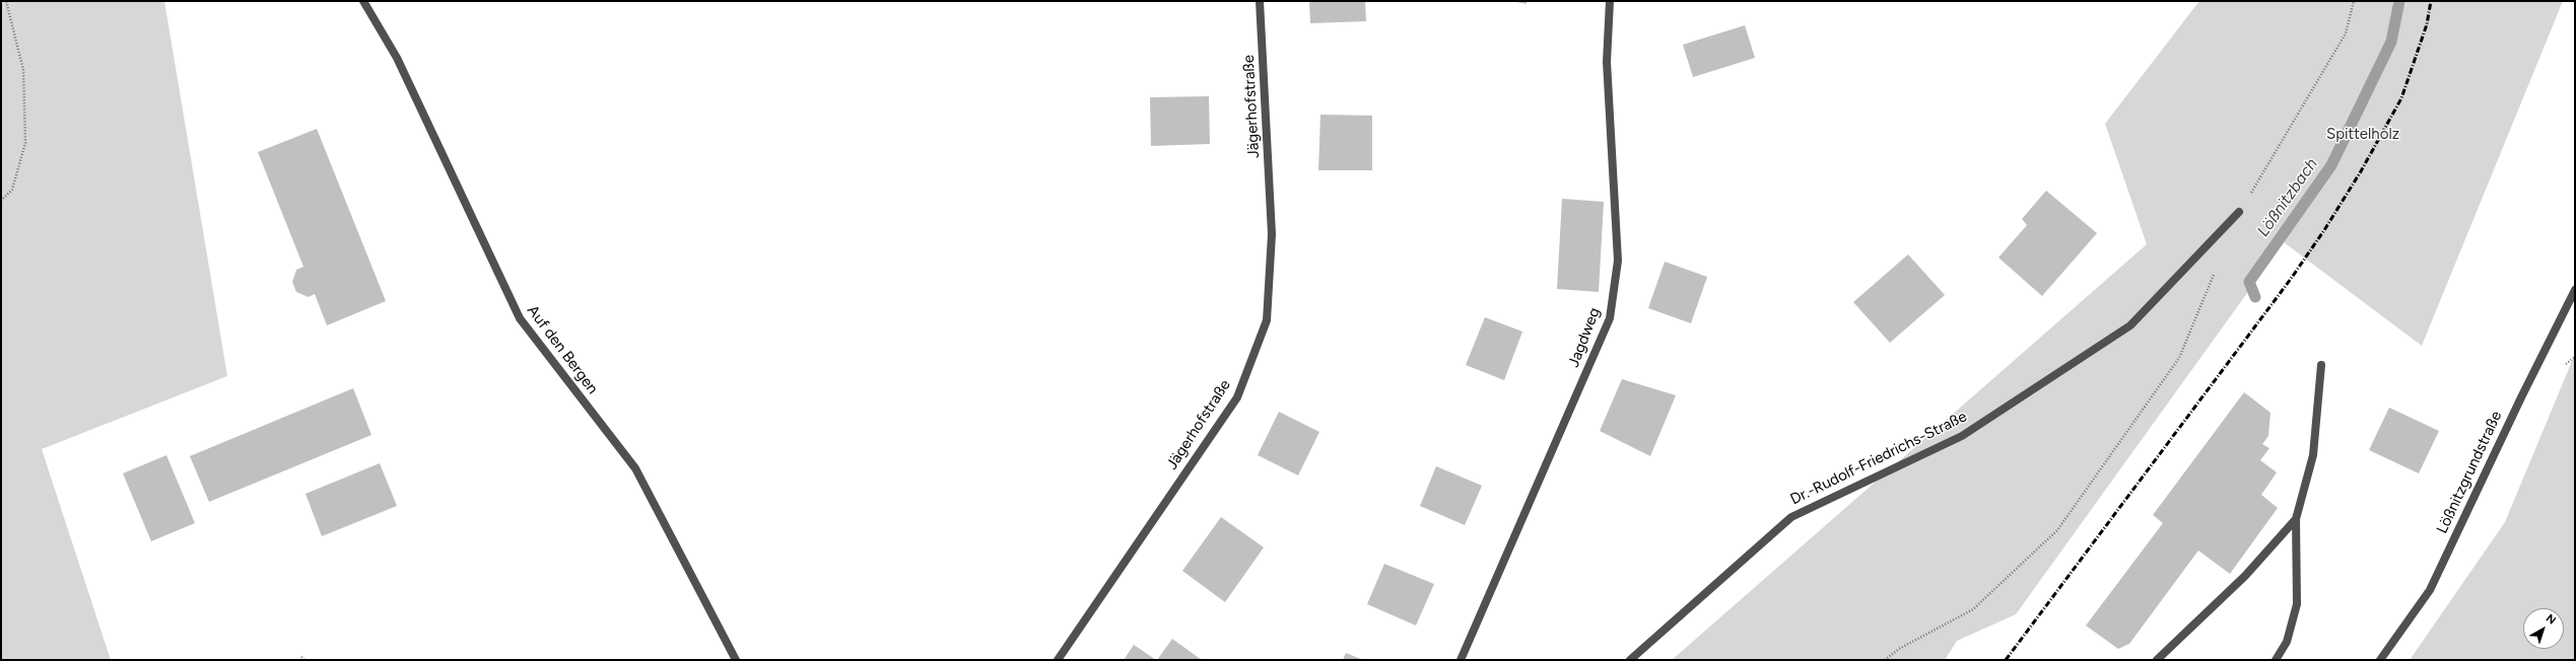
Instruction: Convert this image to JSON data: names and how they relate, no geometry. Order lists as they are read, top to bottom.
{
  "streets": {
    "street": [
      "Jägerhofstraße",
      "Jagdweg",
      "Auf den Bergen",
      "Dr.-Rudolf-Friedrichs-Straße",
      "Lößnitzgrundstraße"
    ]
  },
  "water": ["Lößnitzbach"],
  "parks": ["Spittelholz"],
  "north": "top right"
}
